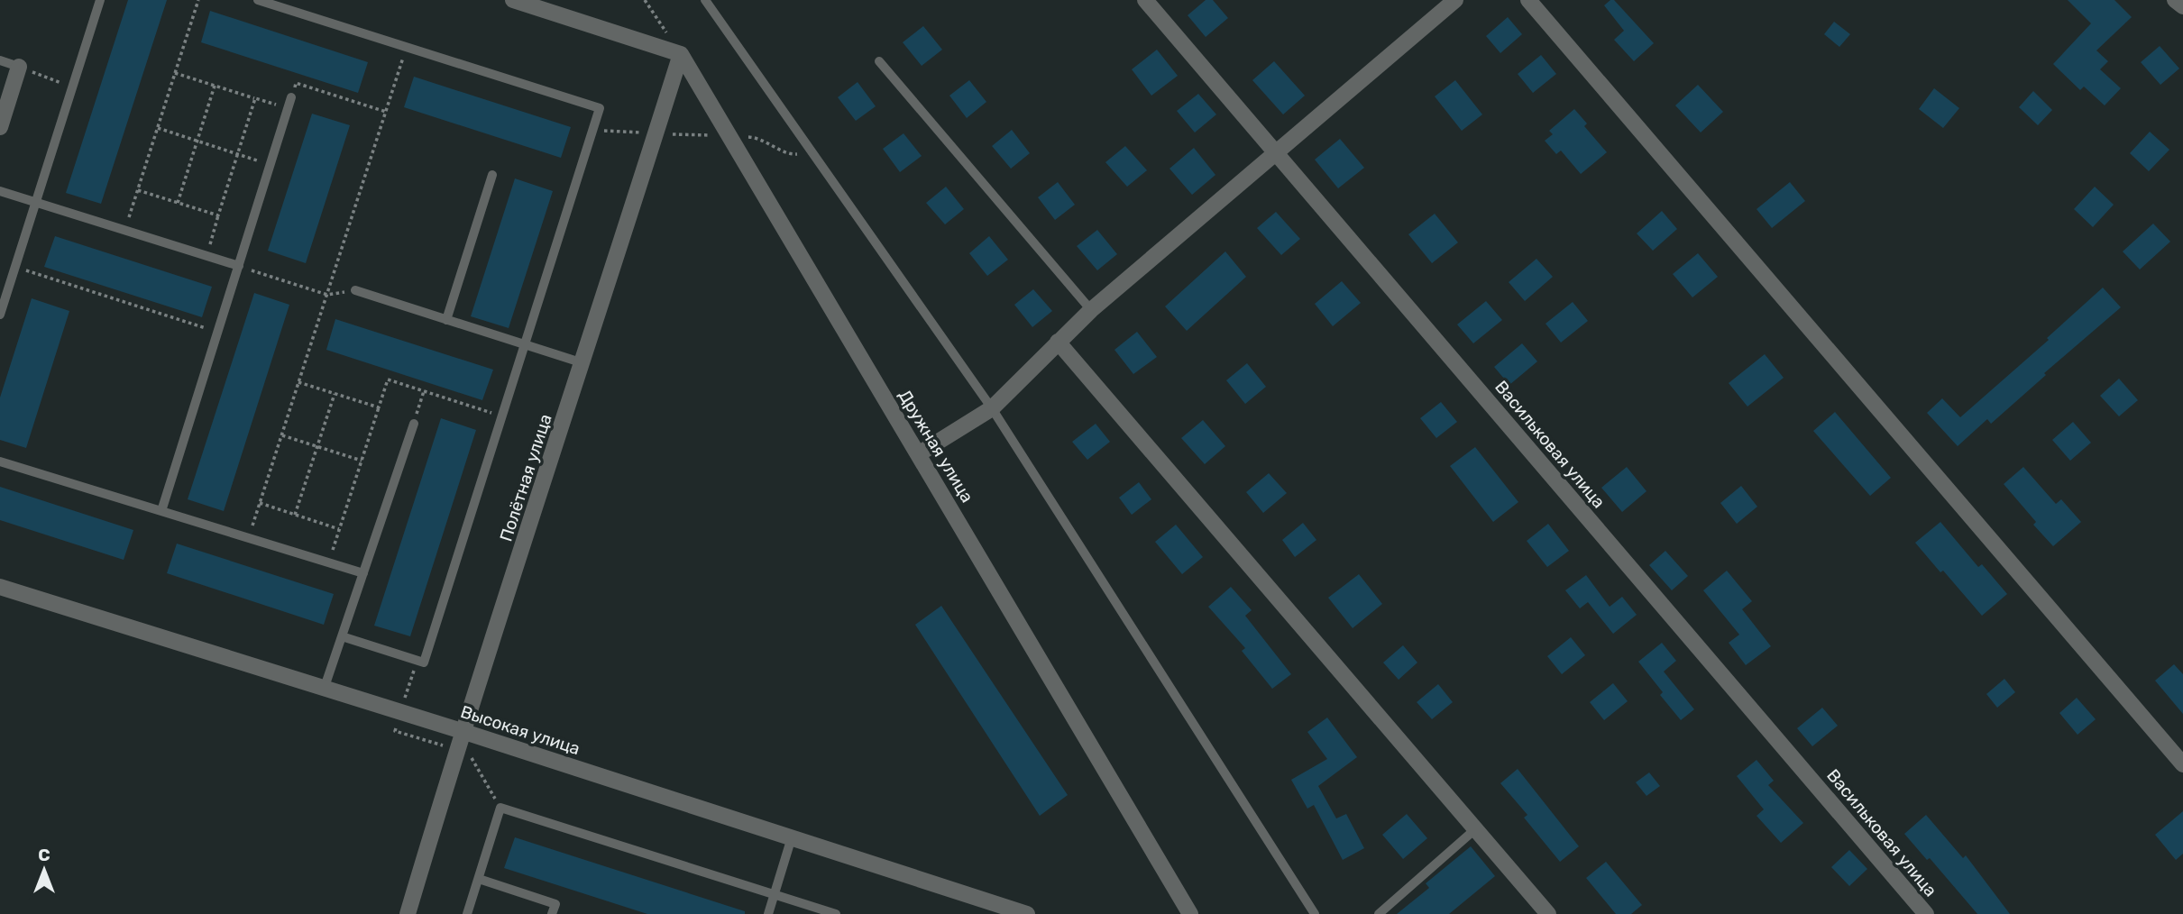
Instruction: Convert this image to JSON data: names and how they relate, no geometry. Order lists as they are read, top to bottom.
{
  "streets": {
    "street": [
      "Васильковая улица",
      "Дружная улица",
      "Полётная улица",
      "Высокая улица"
    ]
  },
  "crossings": [
    ["Дружная улица", "Полётная улица"],
    ["Полётная улица", "Высокая улица"]
  ],
  "north": "top"
}
